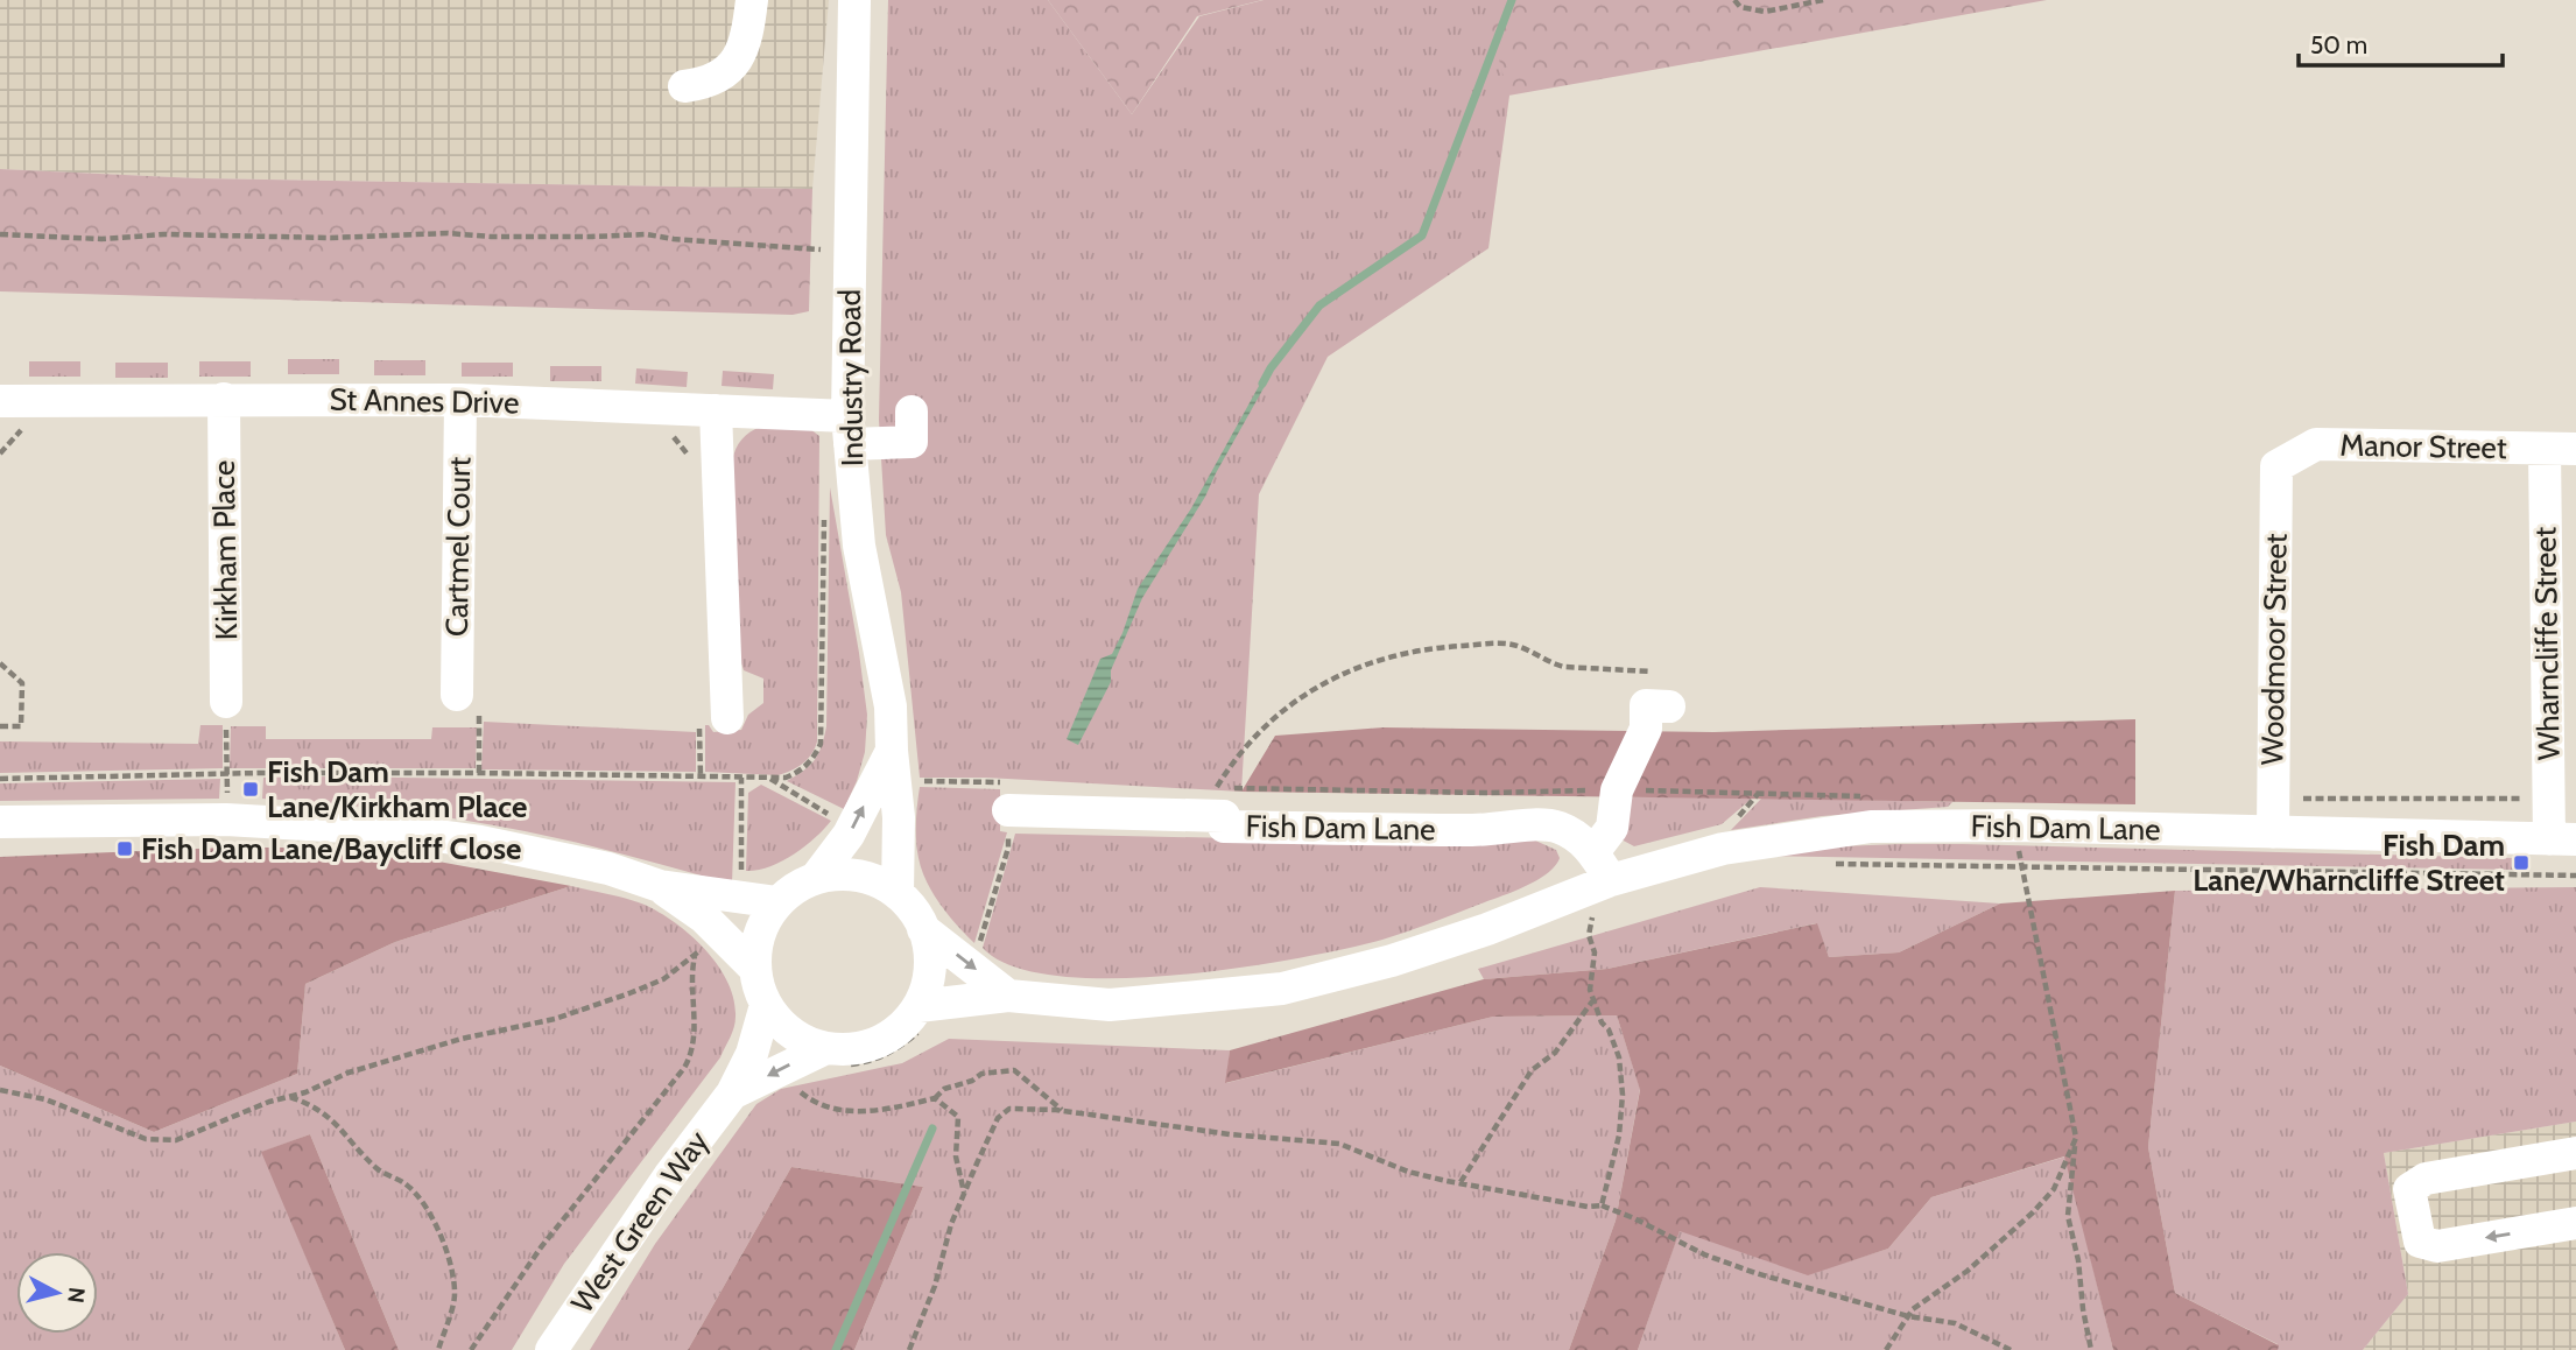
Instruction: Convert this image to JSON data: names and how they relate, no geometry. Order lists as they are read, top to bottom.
{
  "streets": {
    "street": [
      "Industry Road",
      "St Annes Drive",
      "Manor Street",
      "Cartmel Court",
      "Kirkham Place",
      "Wharncliffe Street",
      "Woodmoor Street",
      "Fish Dam Lane",
      "West Green Way"
    ]
  },
  "crossings": [
    ["Industry Road", "St Annes Drive"],
    ["Industry Road", "Fish Dam Lane"],
    ["Industry Road", "West Green Way"],
    ["St Annes Drive", "Cartmel Court"],
    ["St Annes Drive", "Kirkham Place"],
    ["Manor Street", "Wharncliffe Street"],
    ["Manor Street", "Woodmoor Street"],
    ["Wharncliffe Street", "Fish Dam Lane"],
    ["Woodmoor Street", "Fish Dam Lane"],
    ["Fish Dam Lane", "West Green Way"]
  ],
  "places": {
    "transit": ["Fish Dam Lane/Kirkham Place", "Fish Dam Lane/Baycliff Close", "Fish Dam Lane/Wharncliffe Street"]
  },
  "scale_bar": "50 m",
  "north": "right"
}
